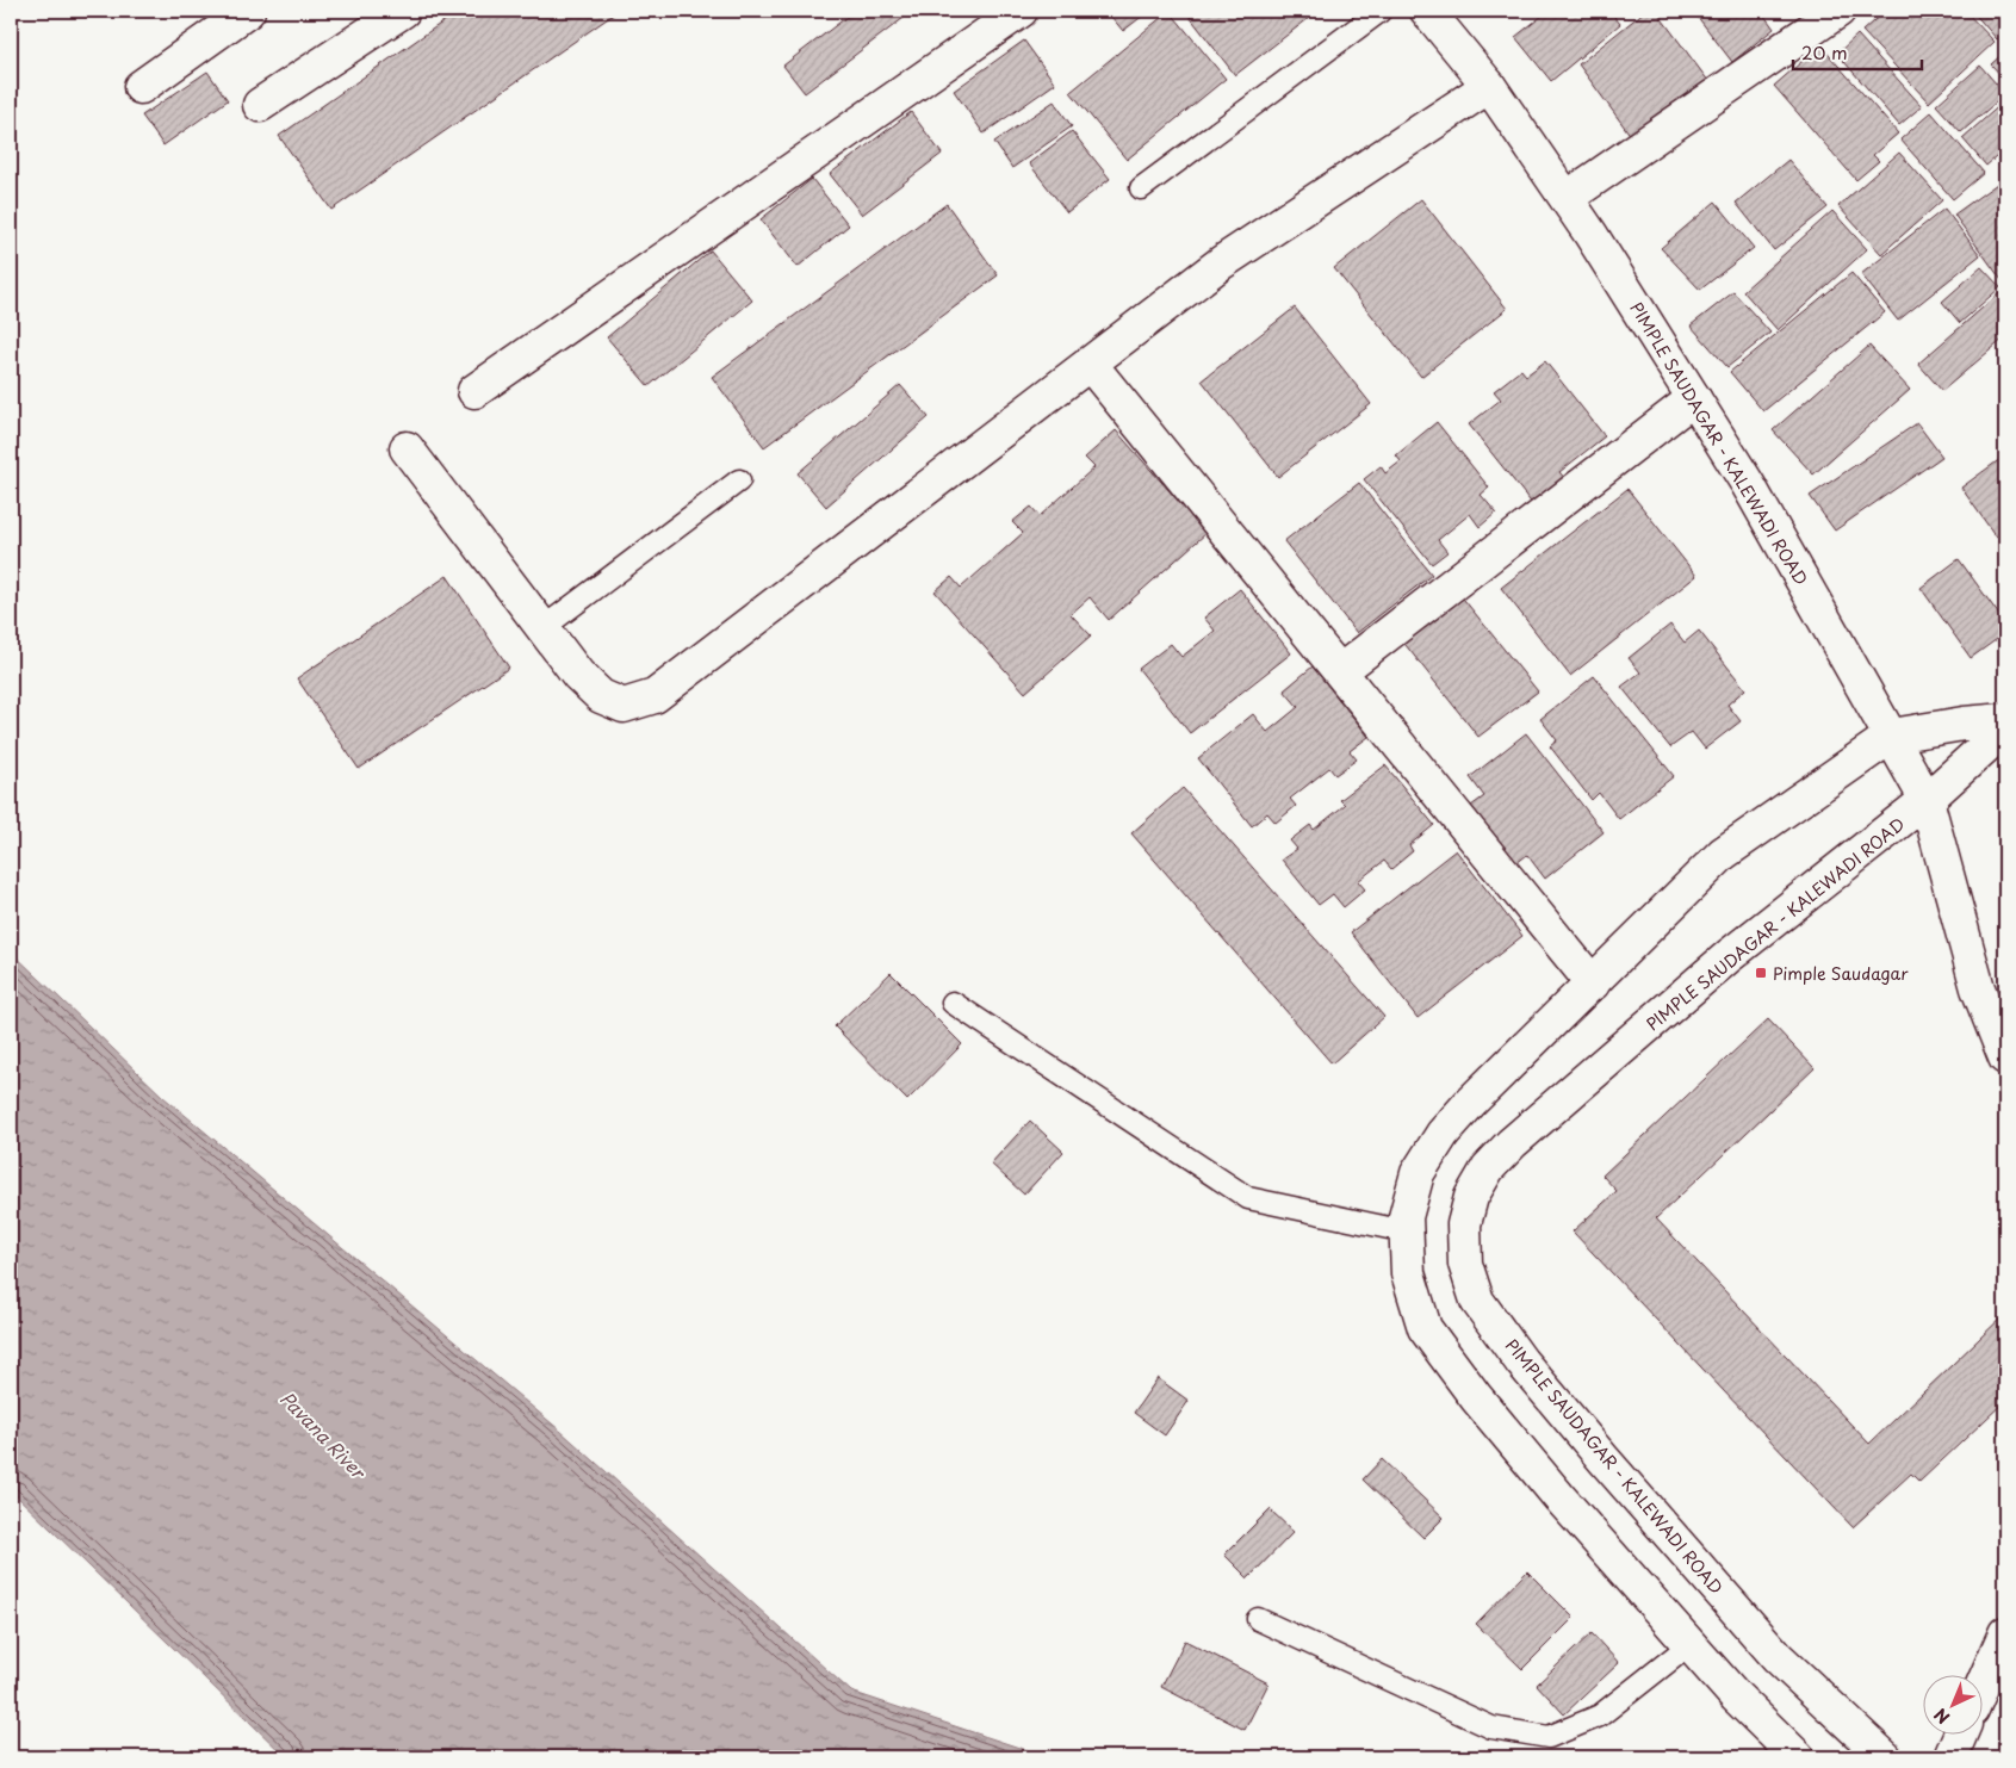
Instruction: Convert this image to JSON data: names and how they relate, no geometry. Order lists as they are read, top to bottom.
{
  "streets": {
    "street": ["PIMPLE SAUDAGAR - KALEWADI ROAD"]
  },
  "water": ["Pavana River"],
  "places": {
    "transit": ["Pimple Saudagar"]
  },
  "scale_bar": "20 m",
  "north": "bottom left"
}
